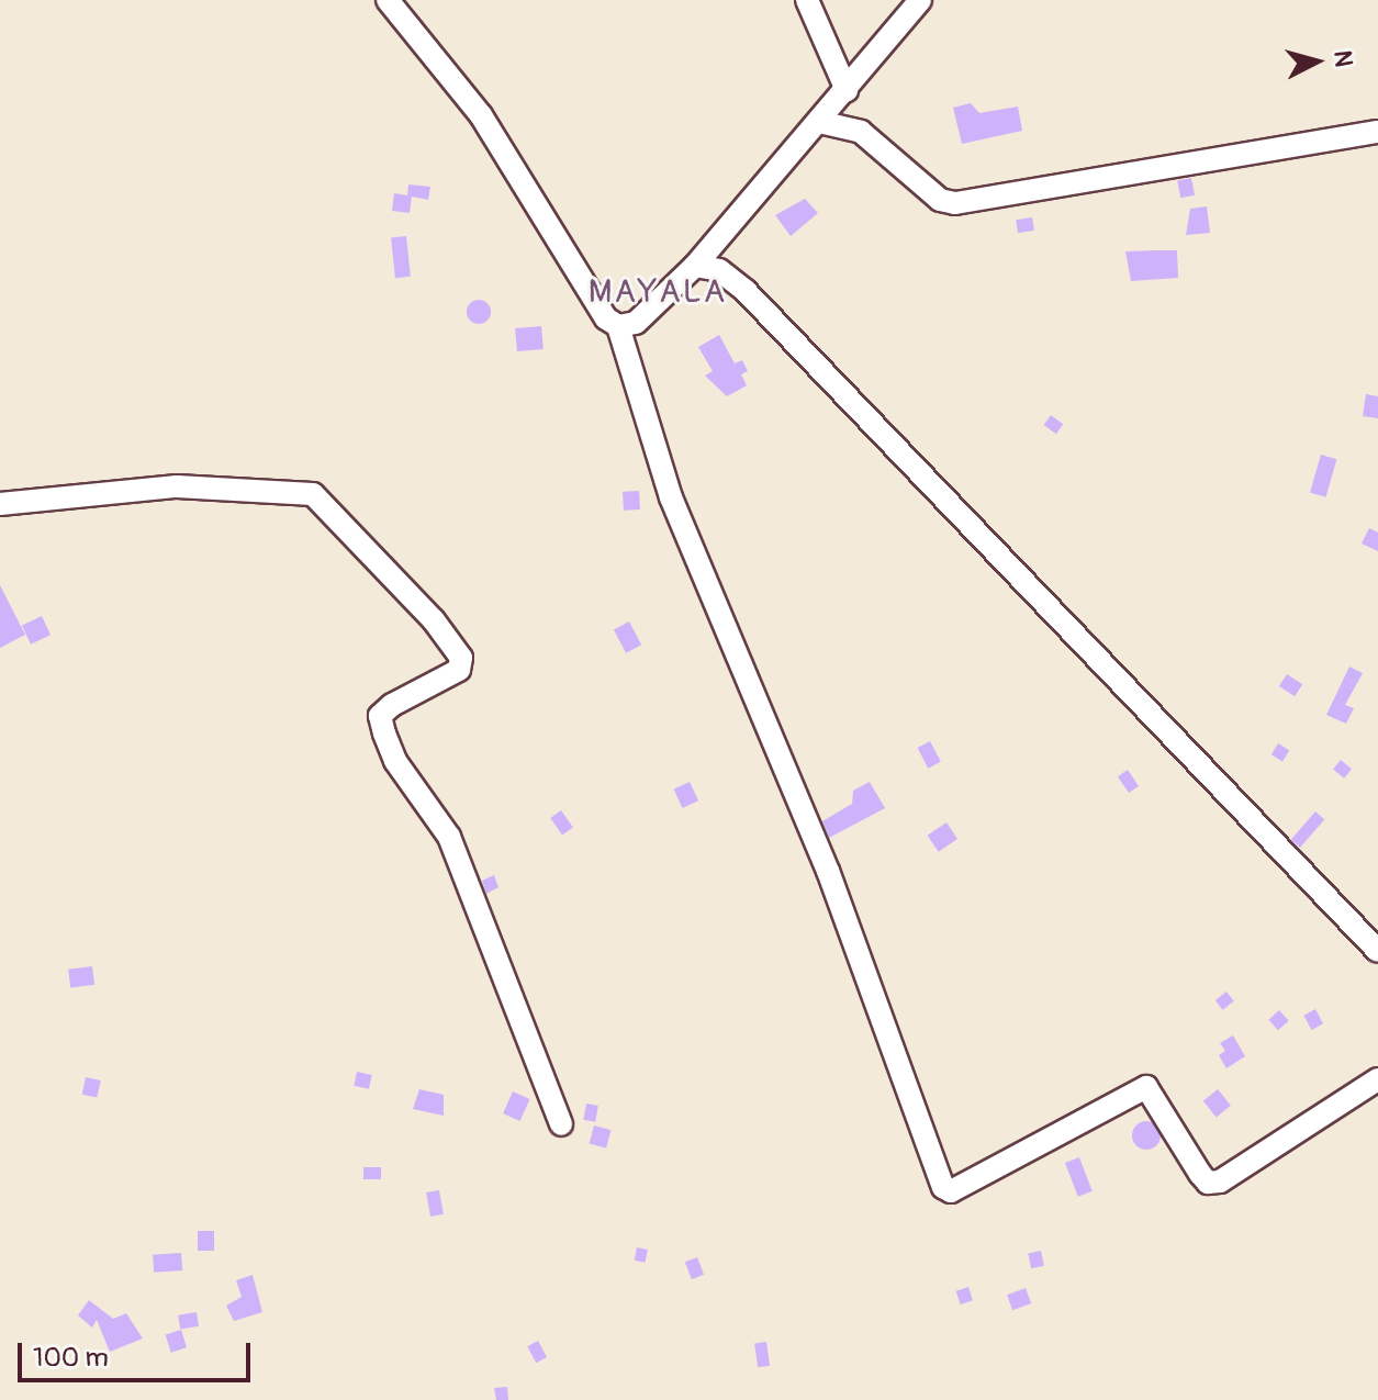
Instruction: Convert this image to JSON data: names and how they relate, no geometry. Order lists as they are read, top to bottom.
{
  "districts": ["MAYALA"],
  "scale_bar": "100 m",
  "north": "right"
}
